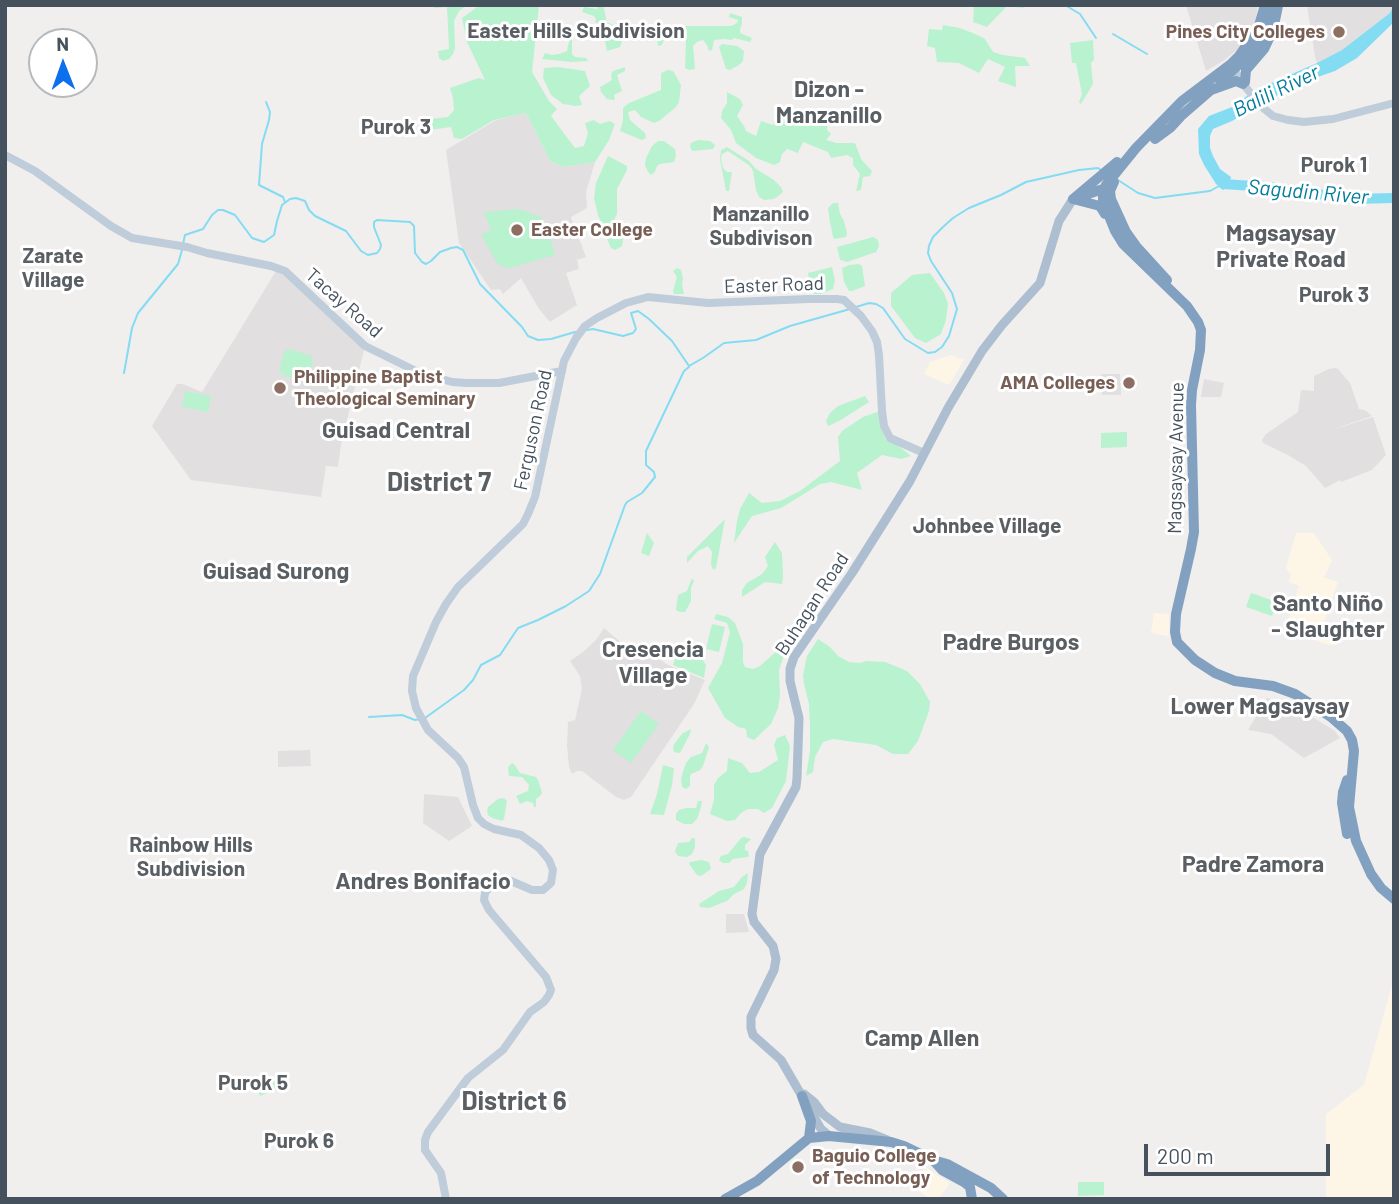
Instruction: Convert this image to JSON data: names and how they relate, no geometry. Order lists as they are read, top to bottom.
{
  "streets": {
    "highway": ["Magsaysay Avenue", "Buhagan Road"],
    "main road": ["Easter Road", "Tacay Road", "Ferguson Road"]
  },
  "crossings": [
    ["Easter Road", "Ferguson Road"],
    ["Easter Road", "Buhagan Road"],
    ["Tacay Road", "Ferguson Road"],
    ["Magsaysay Avenue", "Buhagan Road"]
  ],
  "districts": [
    "Easter Hills Subdivision",
    "Dizon - Manzanillo",
    "Purok 3",
    "Purok 1",
    "Manzanillo Subdivison",
    "Magsaysay Private Road",
    "Zarate Village",
    "Purok 3",
    "Guisad Central",
    "District 7",
    "Johnbee Village",
    "Guisad Surong",
    "Santo Niño - Slaughter",
    "Padre Burgos",
    "Cresencia Village",
    "Lower Magsaysay",
    "Rainbow Hills Subdivision",
    "Padre Zamora",
    "Andres Bonifacio",
    "Camp Allen",
    "Purok 5",
    "District 6",
    "Purok 6"
  ],
  "water": ["Balili River", "Sagudin River"],
  "places": [
    "Pines City Colleges",
    "Easter College",
    "AMA Colleges",
    "Philippine Baptist Theological Seminary",
    "Baguio College of Technology"
  ],
  "scale_bar": "200 m",
  "north": "top"
}
